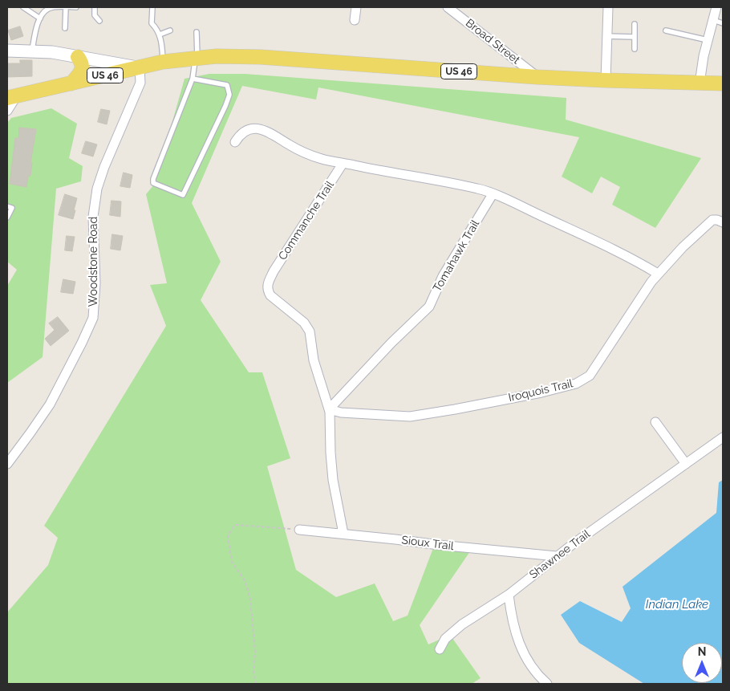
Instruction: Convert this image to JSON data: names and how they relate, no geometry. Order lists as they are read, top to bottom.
{
  "streets": {
    "main road": ["US 46"],
    "street": [
      "Broad Street",
      "Commanche Trail",
      "Tomahawk Trail",
      "Woodstone Road",
      "Iroquois Trail",
      "Sioux Trail",
      "Shawnee Trail"
    ]
  },
  "crossings": [
    ["Broad Street", "US 46"],
    ["US 46", "Woodstone Road"],
    ["Commanche Trail", "Tomahawk Trail"],
    ["Commanche Trail", "Iroquois Trail"],
    ["Tomahawk Trail", "Iroquois Trail"],
    ["Sioux Trail", "Shawnee Trail"]
  ],
  "water": ["Indian Lake"],
  "north": "top"
}
